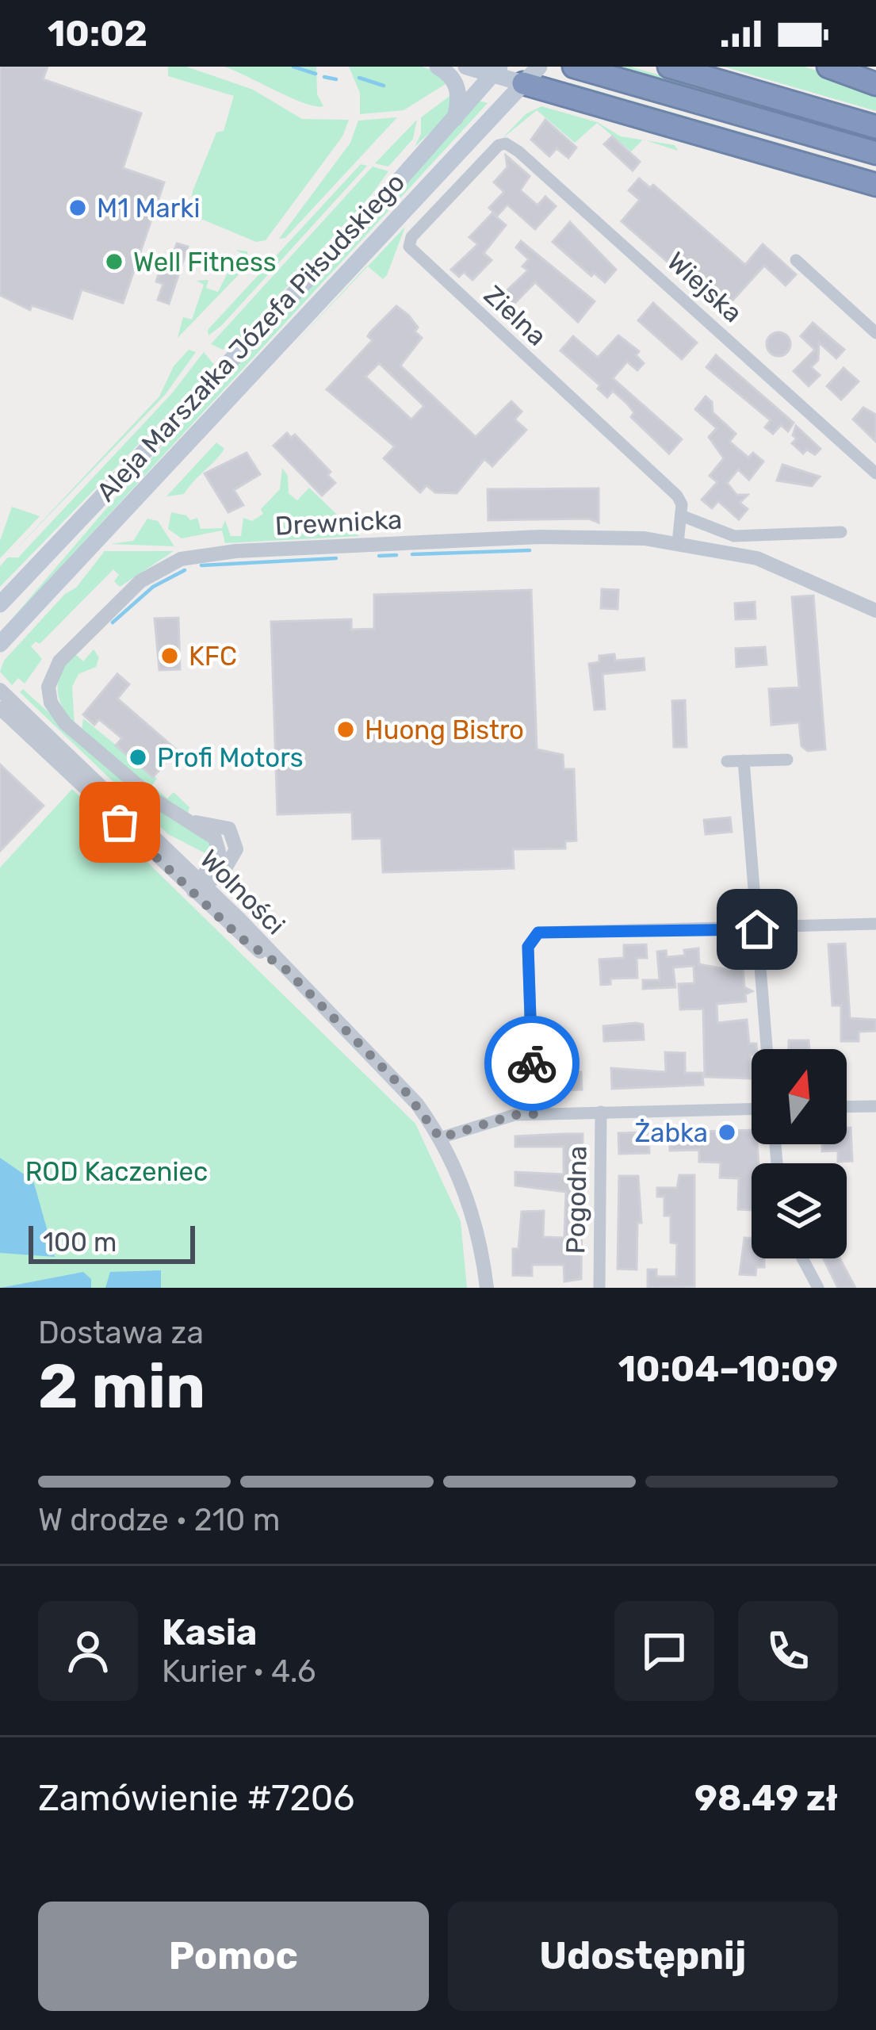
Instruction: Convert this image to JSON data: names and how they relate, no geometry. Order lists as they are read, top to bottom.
{
  "streets": {
    "main road": ["Aleja Marszałka Józefa Piłsudskiego"],
    "street": [
      "Wiejska",
      "Zielna",
      "Drewnicka",
      "Wolności",
      "Pogodna"
    ]
  },
  "crossings": [
    ["Wiejska", "Zielna"],
    ["Drewnicka", "Wolności"]
  ],
  "parks": ["ROD Kaczeniec"],
  "places": [
    "M1 Marki",
    "Well Fitness",
    "KFC",
    "Huong Bistro",
    "Profi Motors",
    "Żabka"
  ],
  "scale_bar": "100 m",
  "north": "top",
  "page": {
    "status": "10:02",
    "scale": "100 m",
    "heading": ["2 min", "Dostawa za", "10:04–10:09"],
    "panel": [
      "Kasia",
      "Kurier · 4.6",
      "Zamówienie #7206",
      "98.49 zł"
    ],
    "bar": "W drodze · 210 m",
    "buttons": ["Pomoc", "Udostępnij"]
  }
}
